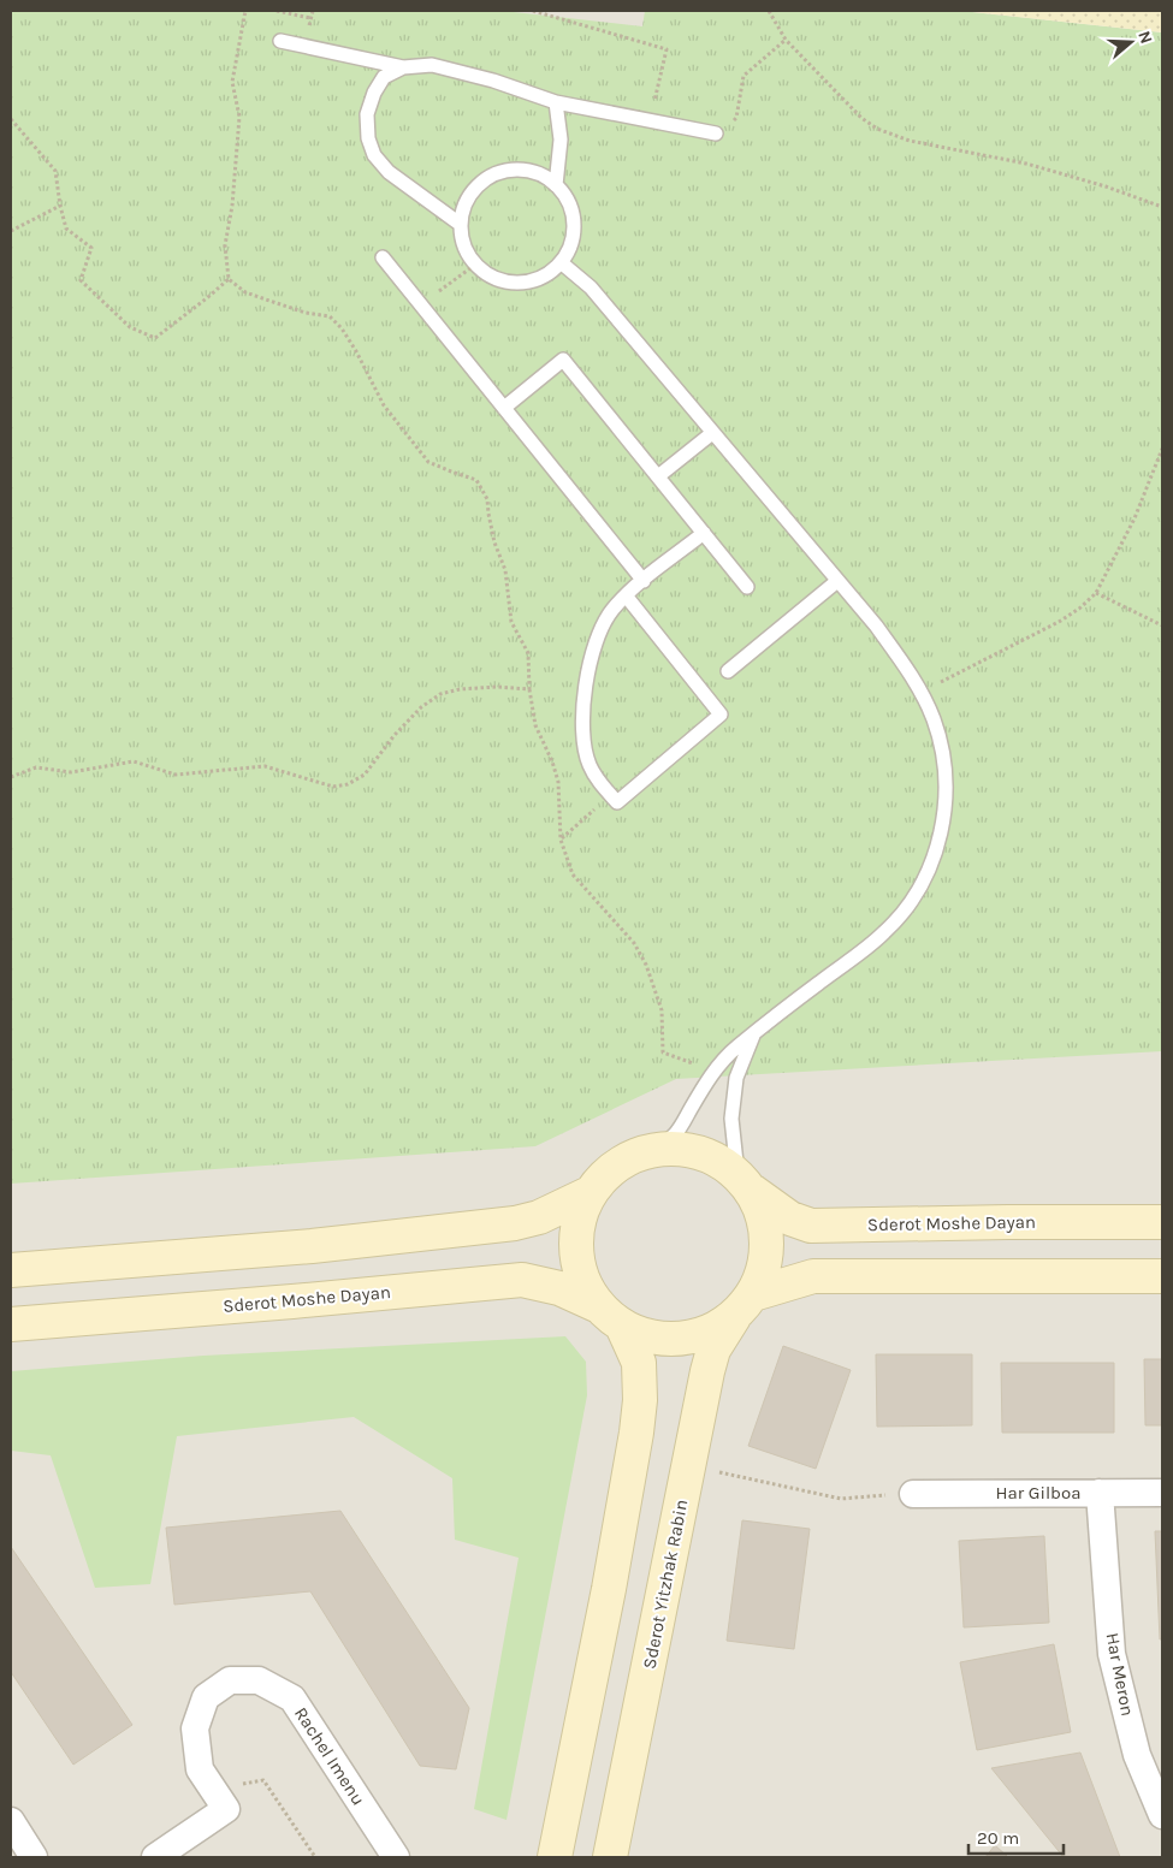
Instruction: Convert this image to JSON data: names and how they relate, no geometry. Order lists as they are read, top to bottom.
{
  "streets": {
    "main road": ["Sderot Moshe Dayan", "Sderot Yitzhak Rabin"],
    "street": ["Har Gilboa", "Har Meron", "Rachel Imenu"]
  },
  "crossings": [
    ["Sderot Moshe Dayan", "Sderot Yitzhak Rabin"],
    ["Har Gilboa", "Har Meron"]
  ],
  "scale_bar": "20 m",
  "north": "right"
}
